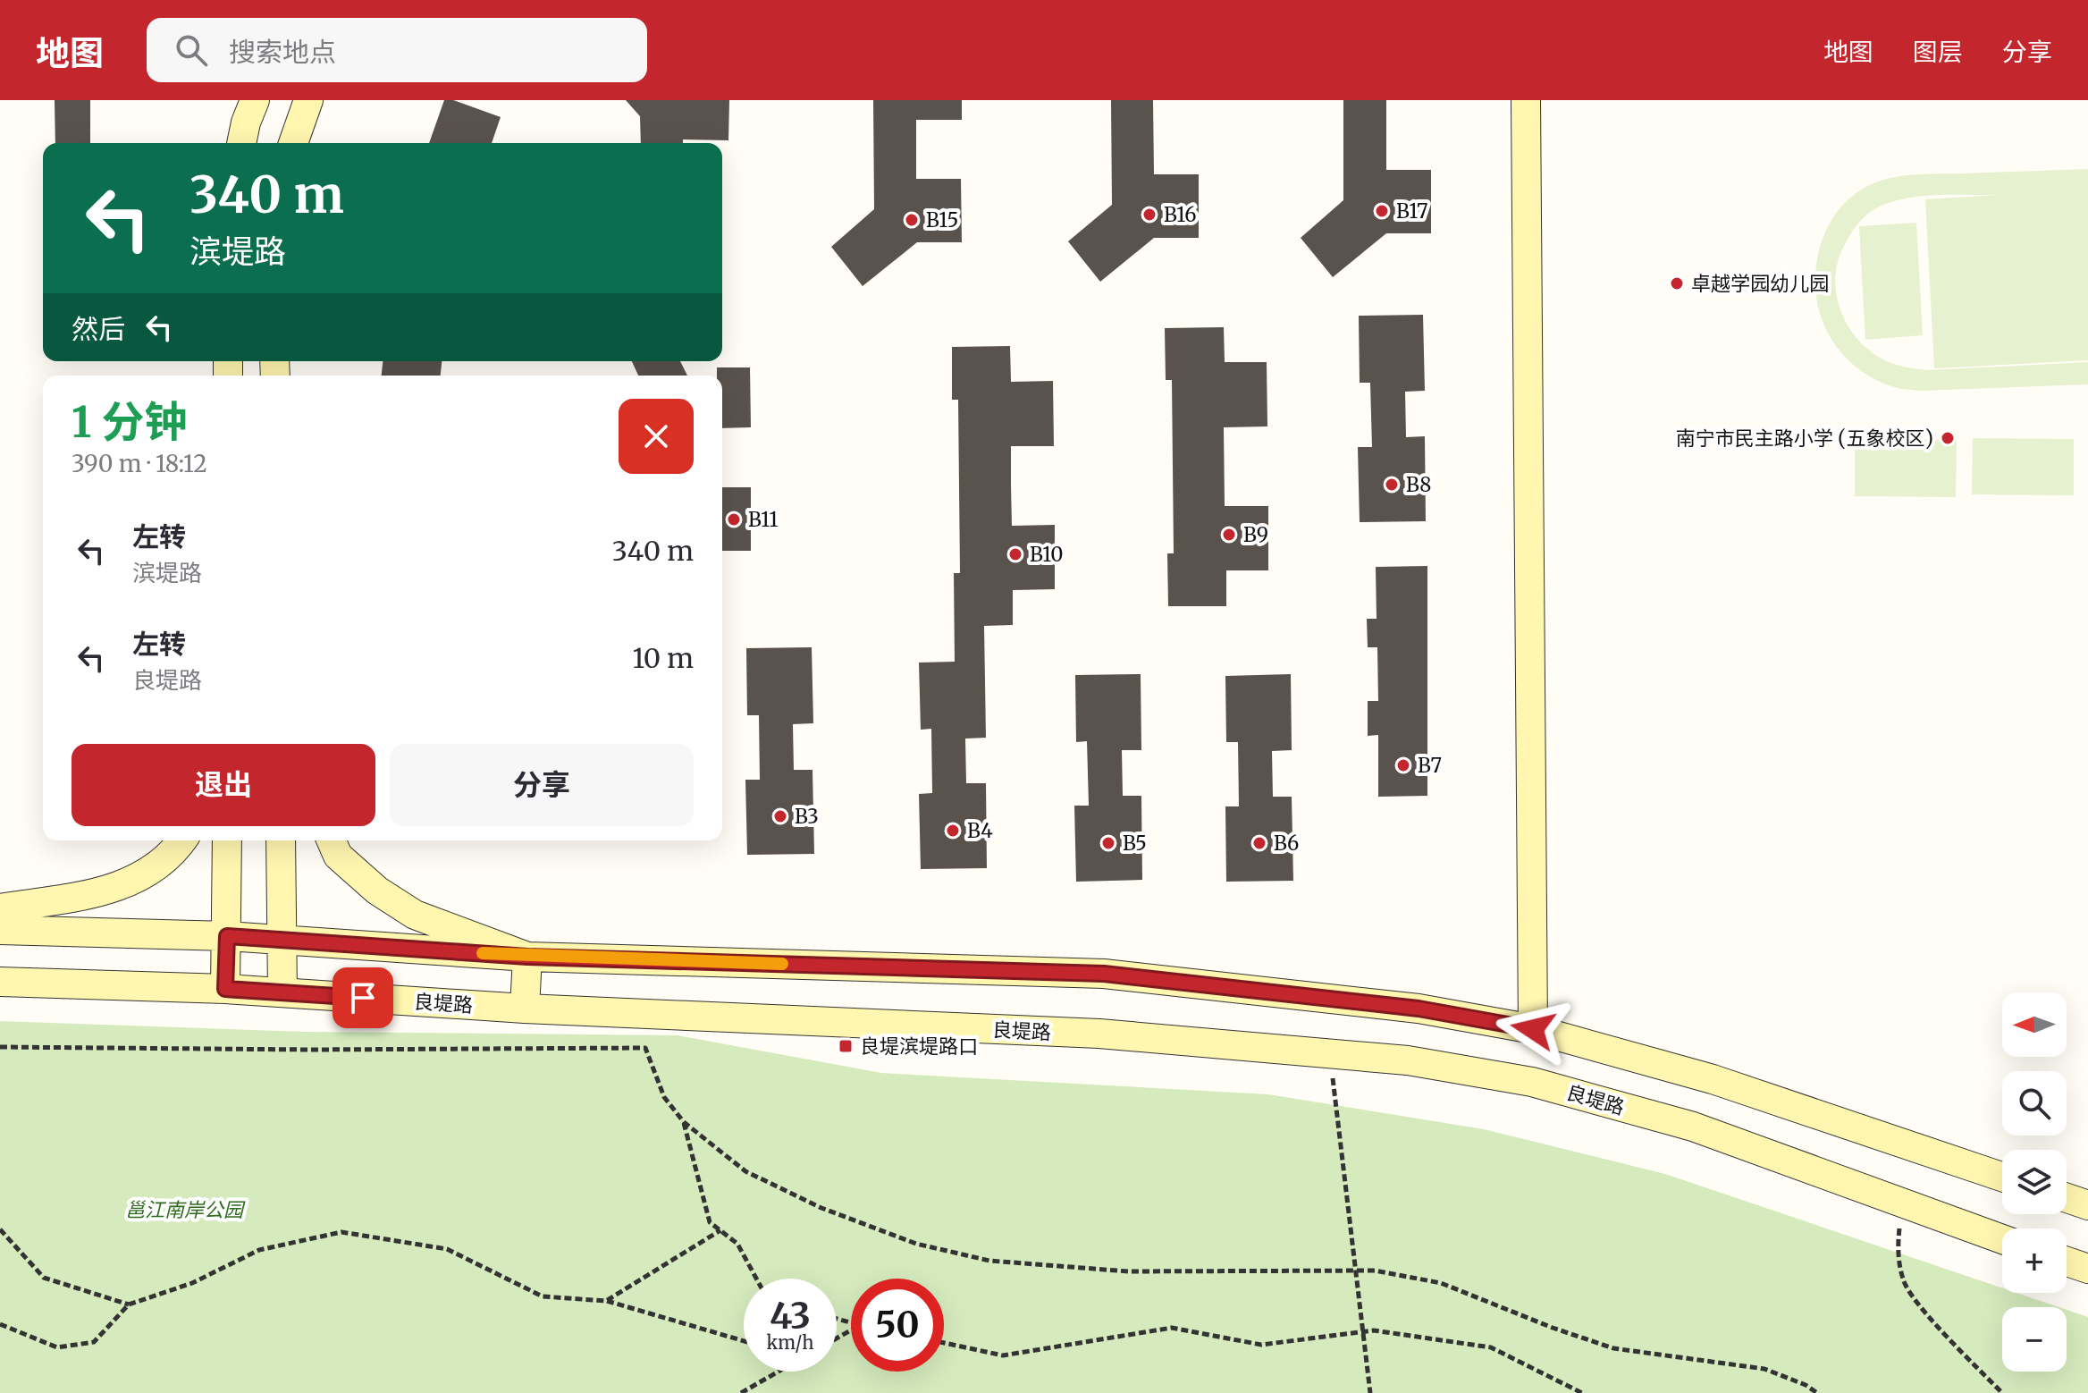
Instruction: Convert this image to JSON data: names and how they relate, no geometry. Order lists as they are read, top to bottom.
{
  "streets": {
    "main road": ["良堤路"]
  },
  "parks": ["邕江南岸公园"],
  "places": {
    "other": [
      "B17",
      "B16",
      "B15",
      "卓越学园幼儿园",
      "南宁市民主路小学 (五象校区)",
      "B8",
      "B11",
      "B9",
      "B10",
      "B7",
      "B3",
      "B4",
      "B5",
      "B6"
    ],
    "transit": ["良堤滨堤路口"]
  },
  "north": "left",
  "page": {
    "header": "地图",
    "search": "搜索地点",
    "nav": ["地图", "图层", "分享"],
    "turn": ["340 m", "滨堤路"],
    "then": "然后",
    "heading": ["1 分钟", "390 m · 18:12"],
    "list": [
      {
        "name": "左转",
        "note": "滨堤路",
        "value": "340 m"
      },
      {
        "name": "左转",
        "note": "良堤路",
        "value": "10 m"
      }
    ],
    "buttons": ["退出", "分享"],
    "map_buttons": ["+", "−"],
    "speed": "43 km/h",
    "limit": "50"
  }
}
